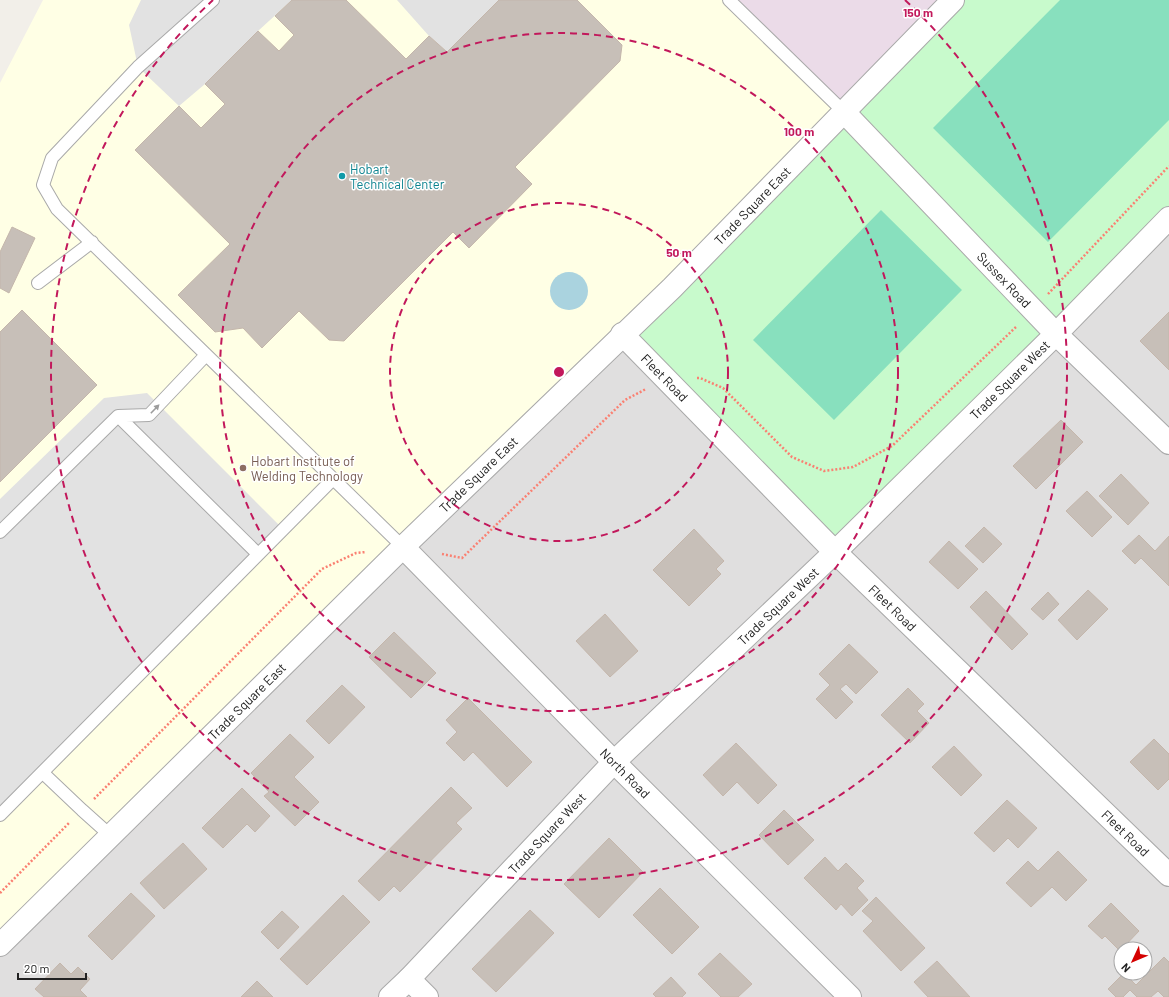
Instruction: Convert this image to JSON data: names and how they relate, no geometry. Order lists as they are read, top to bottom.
{
  "streets": {
    "street": [
      "Trade Square East",
      "Sussex Road",
      "Fleet Road",
      "Trade Square West",
      "North Road"
    ]
  },
  "crossings": [
    ["Trade Square East", "Sussex Road"],
    ["Trade Square East", "Fleet Road"],
    ["Trade Square East", "North Road"],
    ["Sussex Road", "Trade Square West"],
    ["Fleet Road", "Trade Square West"],
    ["Trade Square West", "North Road"]
  ],
  "places": ["Hobart Technical Center", "Hobart Institute of Welding Technology"],
  "scale_bar": "20 m",
  "north": "bottom left",
  "rings": ["150 m", "100 m", "50 m"]
}
